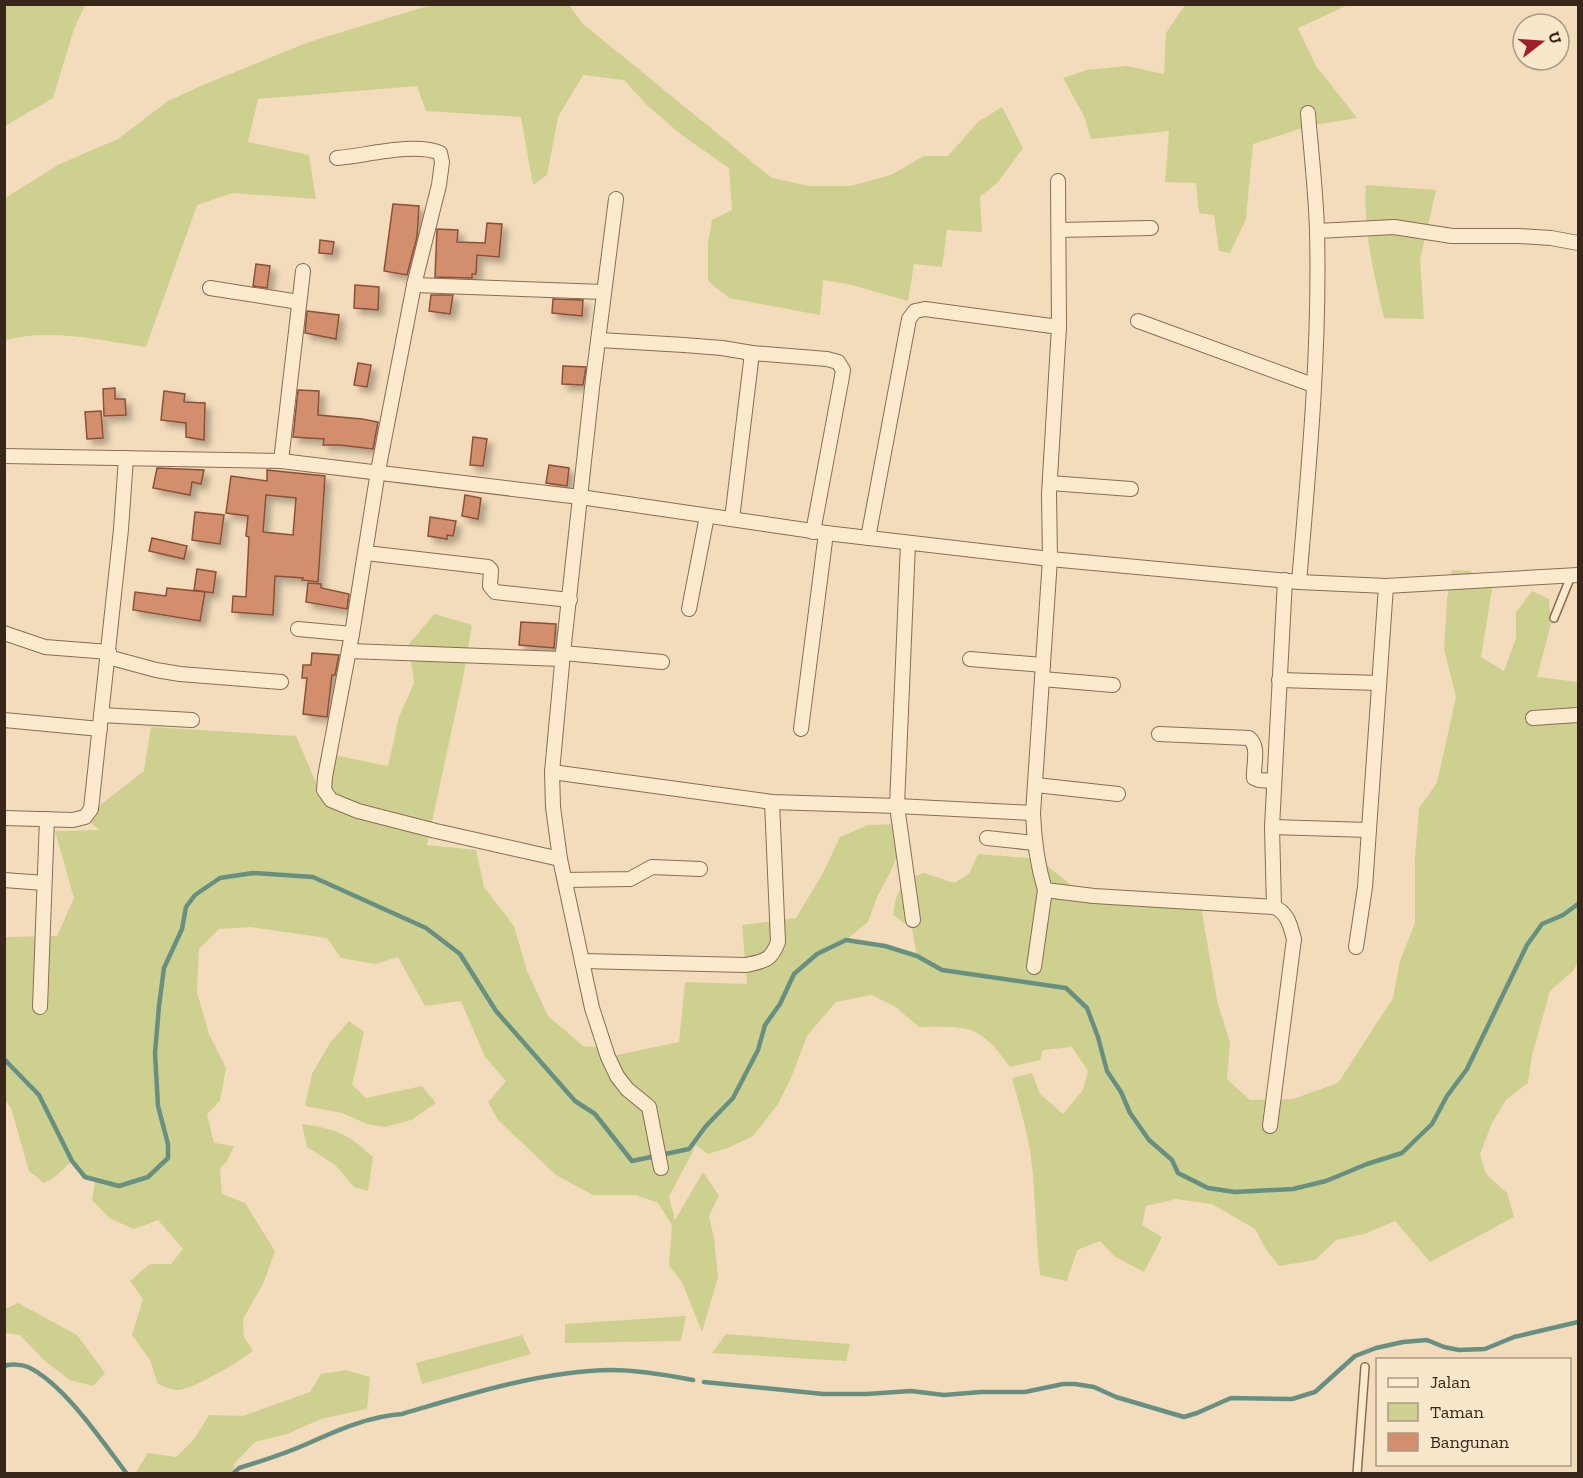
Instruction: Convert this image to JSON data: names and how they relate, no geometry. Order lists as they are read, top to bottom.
{
  "legend": ["Jalan", "Taman", "Bangunan"],
  "north": "right"
}
